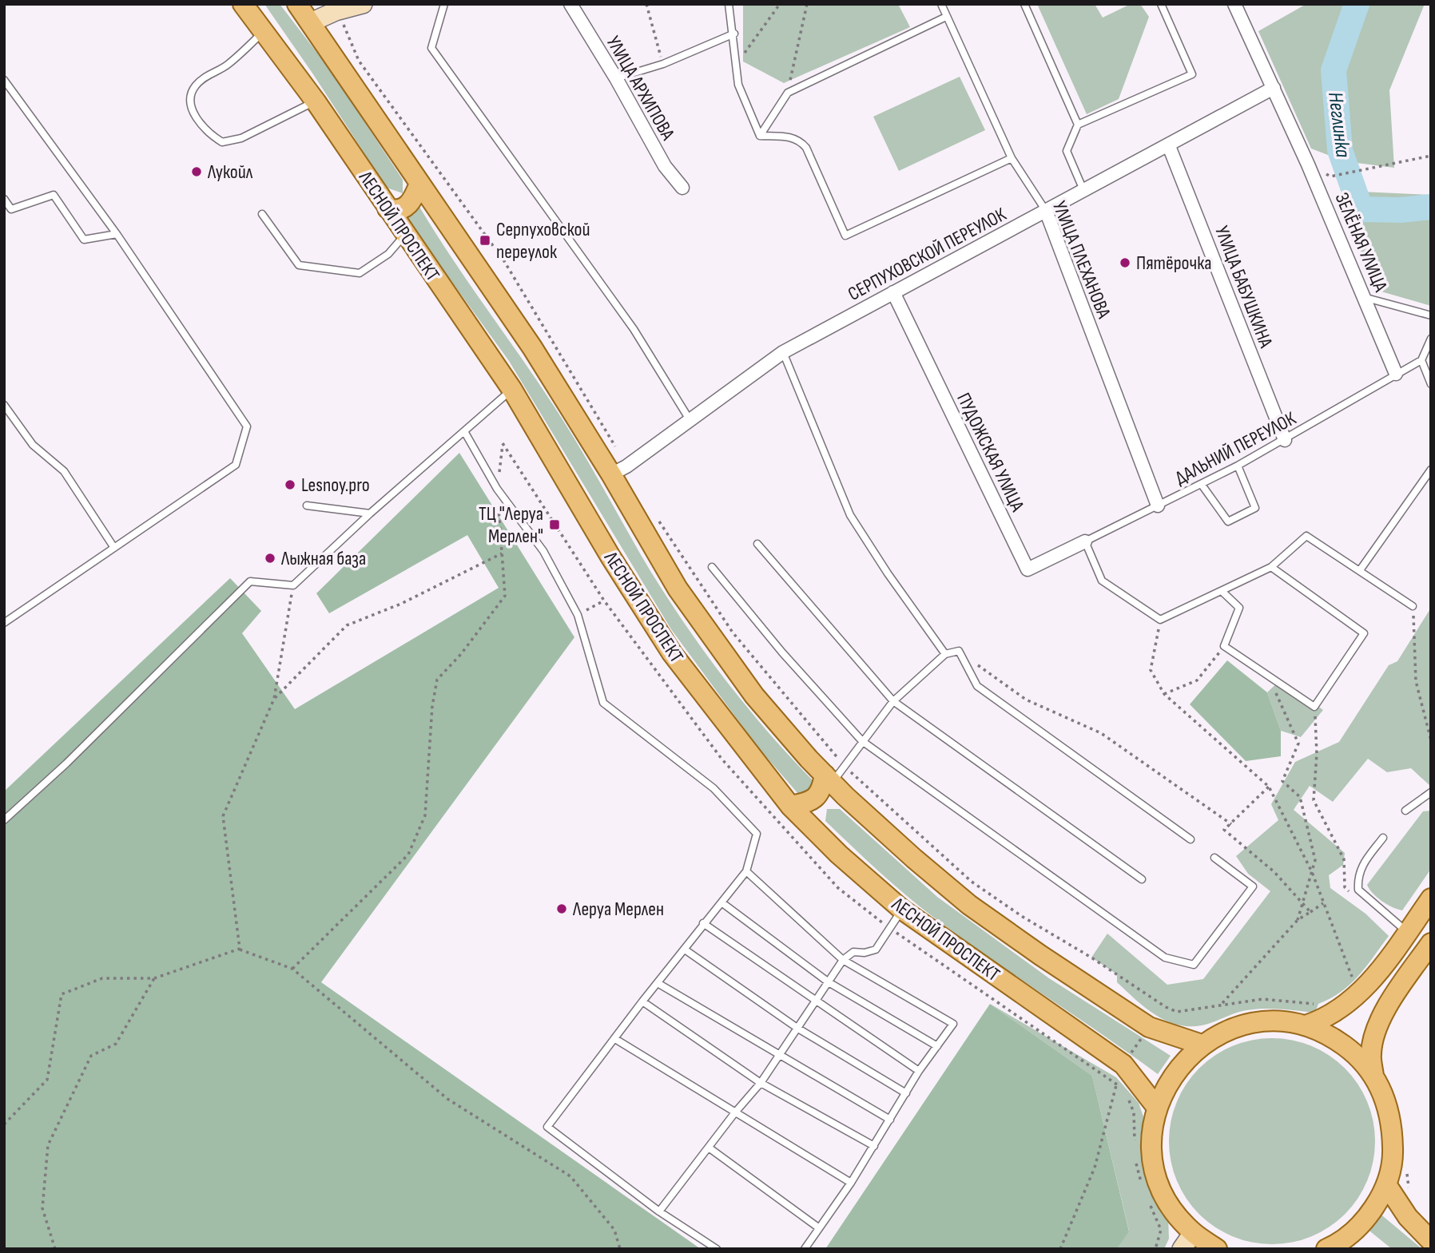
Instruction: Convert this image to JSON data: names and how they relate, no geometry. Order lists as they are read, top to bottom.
{
  "streets": {
    "main road": ["ЛЕСНОЙ ПРОСПЕКТ"],
    "street": [
      "УЛИЦА АРХИПОВА",
      "ЗЕЛЁНАЯ УЛИЦА",
      "СЕРПУХОВСКОЙ ПЕРЕУЛОК",
      "УЛИЦА ПЛЕХАНОВА",
      "УЛИЦА БАБУШКИНА",
      "ПУДОЖСКАЯ УЛИЦА"
    ],
    "lane": ["ДАЛЬНИЙ ПЕРЕУЛОК"]
  },
  "crossings": [
    ["ЛЕСНОЙ ПРОСПЕКТ", "СЕРПУХОВСКОЙ ПЕРЕУЛОК"],
    ["ЗЕЛЁНАЯ УЛИЦА", "СЕРПУХОВСКОЙ ПЕРЕУЛОК"],
    ["ЗЕЛЁНАЯ УЛИЦА", "ДАЛЬНИЙ ПЕРЕУЛОК"],
    ["СЕРПУХОВСКОЙ ПЕРЕУЛОК", "УЛИЦА ПЛЕХАНОВА"],
    ["СЕРПУХОВСКОЙ ПЕРЕУЛОК", "УЛИЦА БАБУШКИНА"],
    ["СЕРПУХОВСКОЙ ПЕРЕУЛОК", "ПУДОЖСКАЯ УЛИЦА"],
    ["УЛИЦА ПЛЕХАНОВА", "ДАЛЬНИЙ ПЕРЕУЛОК"],
    ["УЛИЦА БАБУШКИНА", "ДАЛЬНИЙ ПЕРЕУЛОК"],
    ["ДАЛЬНИЙ ПЕРЕУЛОК", "ПУДОЖСКАЯ УЛИЦА"]
  ],
  "water": ["Неглинка"],
  "places": {
    "other": [
      "Лукойл",
      "Пятёрочка",
      "Lesnoy.pro",
      "Лыжная база",
      "Леруа Мерлен"
    ],
    "transit": ["Серпуховской переулок", "ТЦ \"Леруа Мерлен\""]
  }
}
